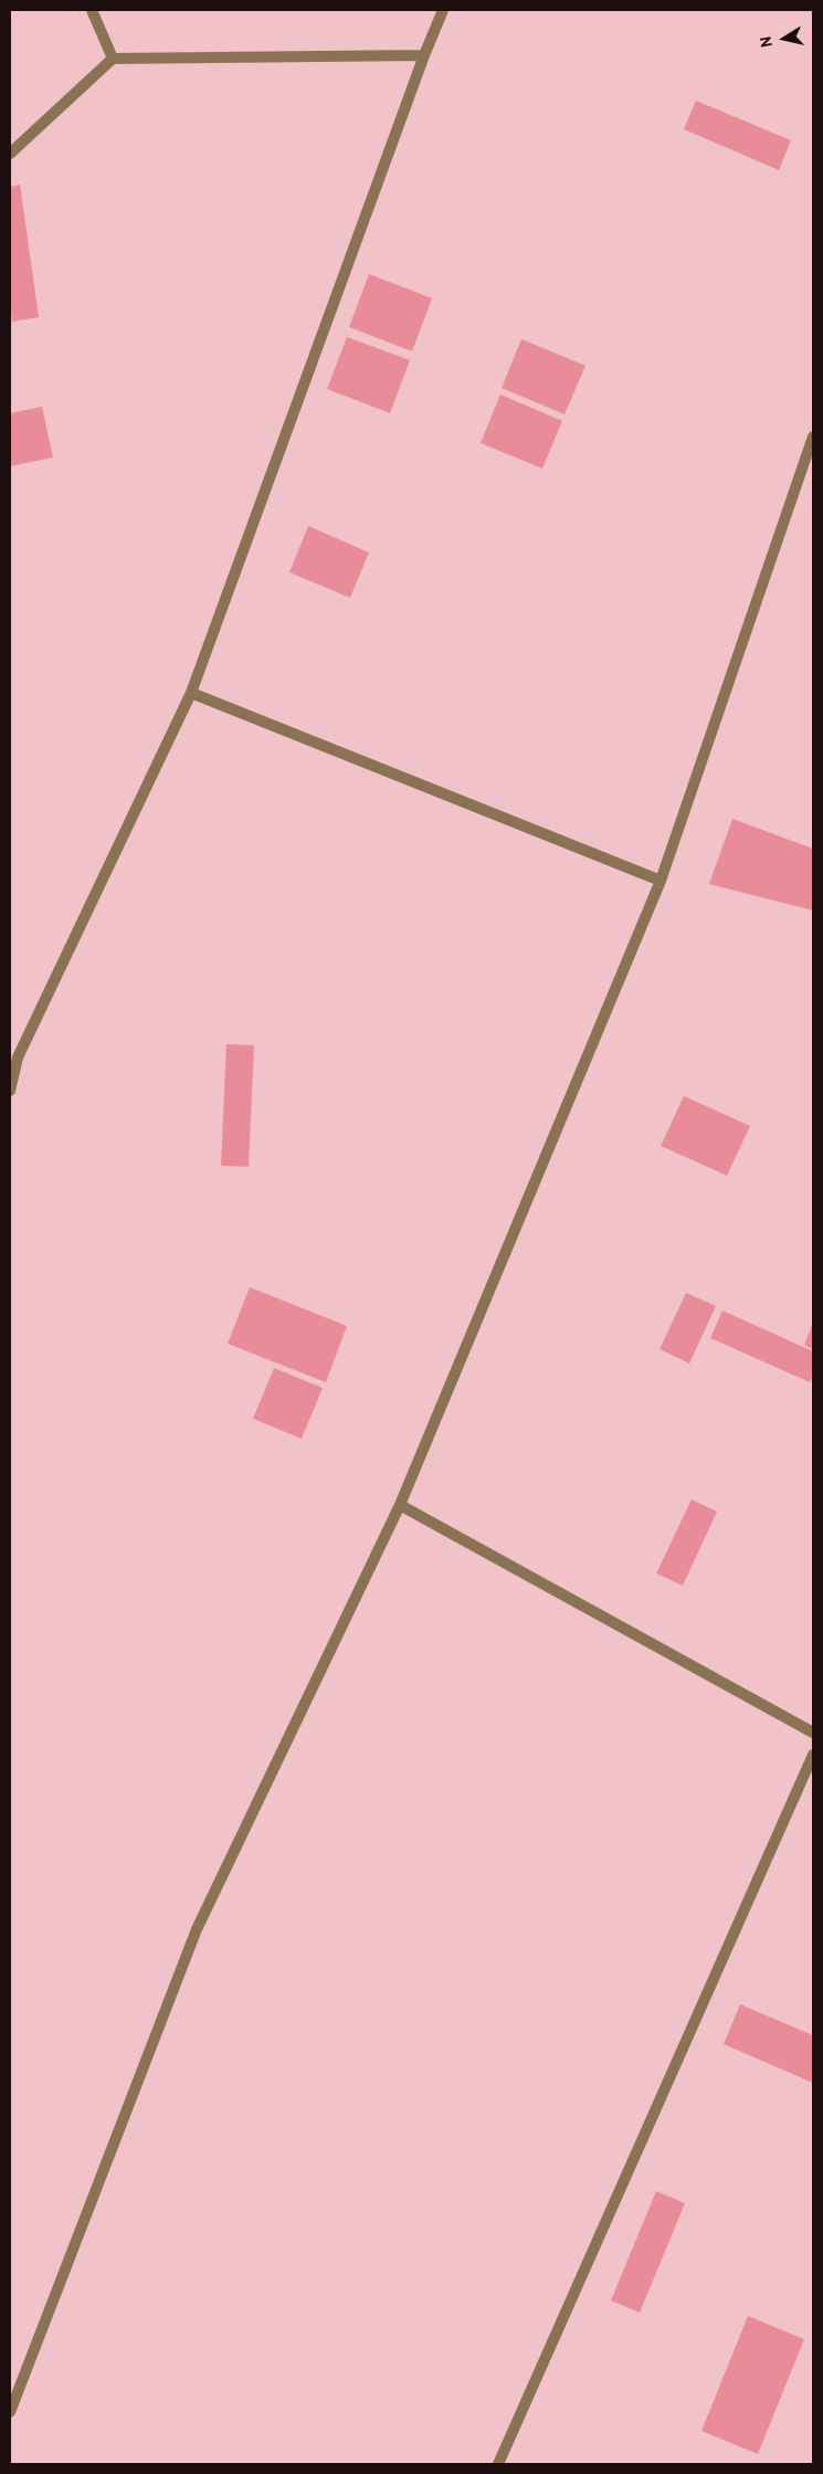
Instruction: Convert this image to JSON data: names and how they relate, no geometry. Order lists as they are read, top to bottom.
{
  "north": "left"
}
